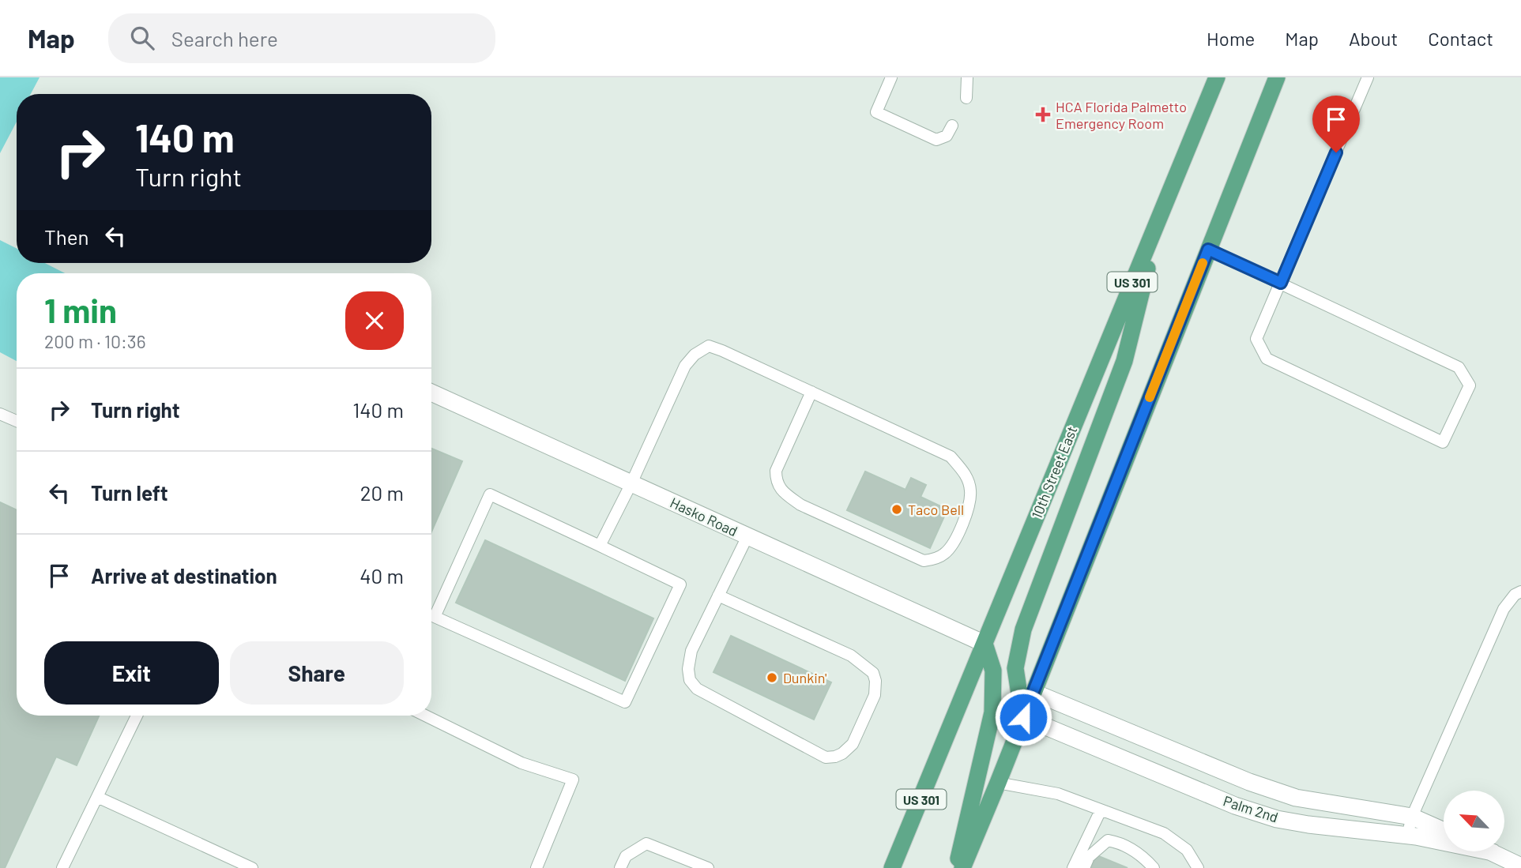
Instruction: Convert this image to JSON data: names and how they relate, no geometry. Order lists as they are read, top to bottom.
{
  "streets": {
    "main road": ["US 301", "10th Street East"],
    "street": ["Hasko Road", "Palm 2nd"]
  },
  "crossings": [
    ["10th Street East", "Hasko Road"]
  ],
  "places": {
    "health": ["HCA Florida Palmetto Emergency Room"],
    "other": ["Taco Bell", "Dunkin'"]
  },
  "north": "top left",
  "page": {
    "header": "Map",
    "search": "Search here",
    "nav": [
      "Home",
      "Map",
      "About",
      "Contact"
    ],
    "turn": ["140 m", "Turn right"],
    "then": "Then",
    "heading": ["1 min", "200 m · 10:36"],
    "list": [
      {
        "name": "Turn right",
        "value": "140 m"
      },
      {
        "name": "Turn left",
        "value": "20 m"
      },
      {
        "name": "Arrive at destination",
        "value": "40 m"
      }
    ],
    "buttons": ["Exit", "Share"]
  }
}
